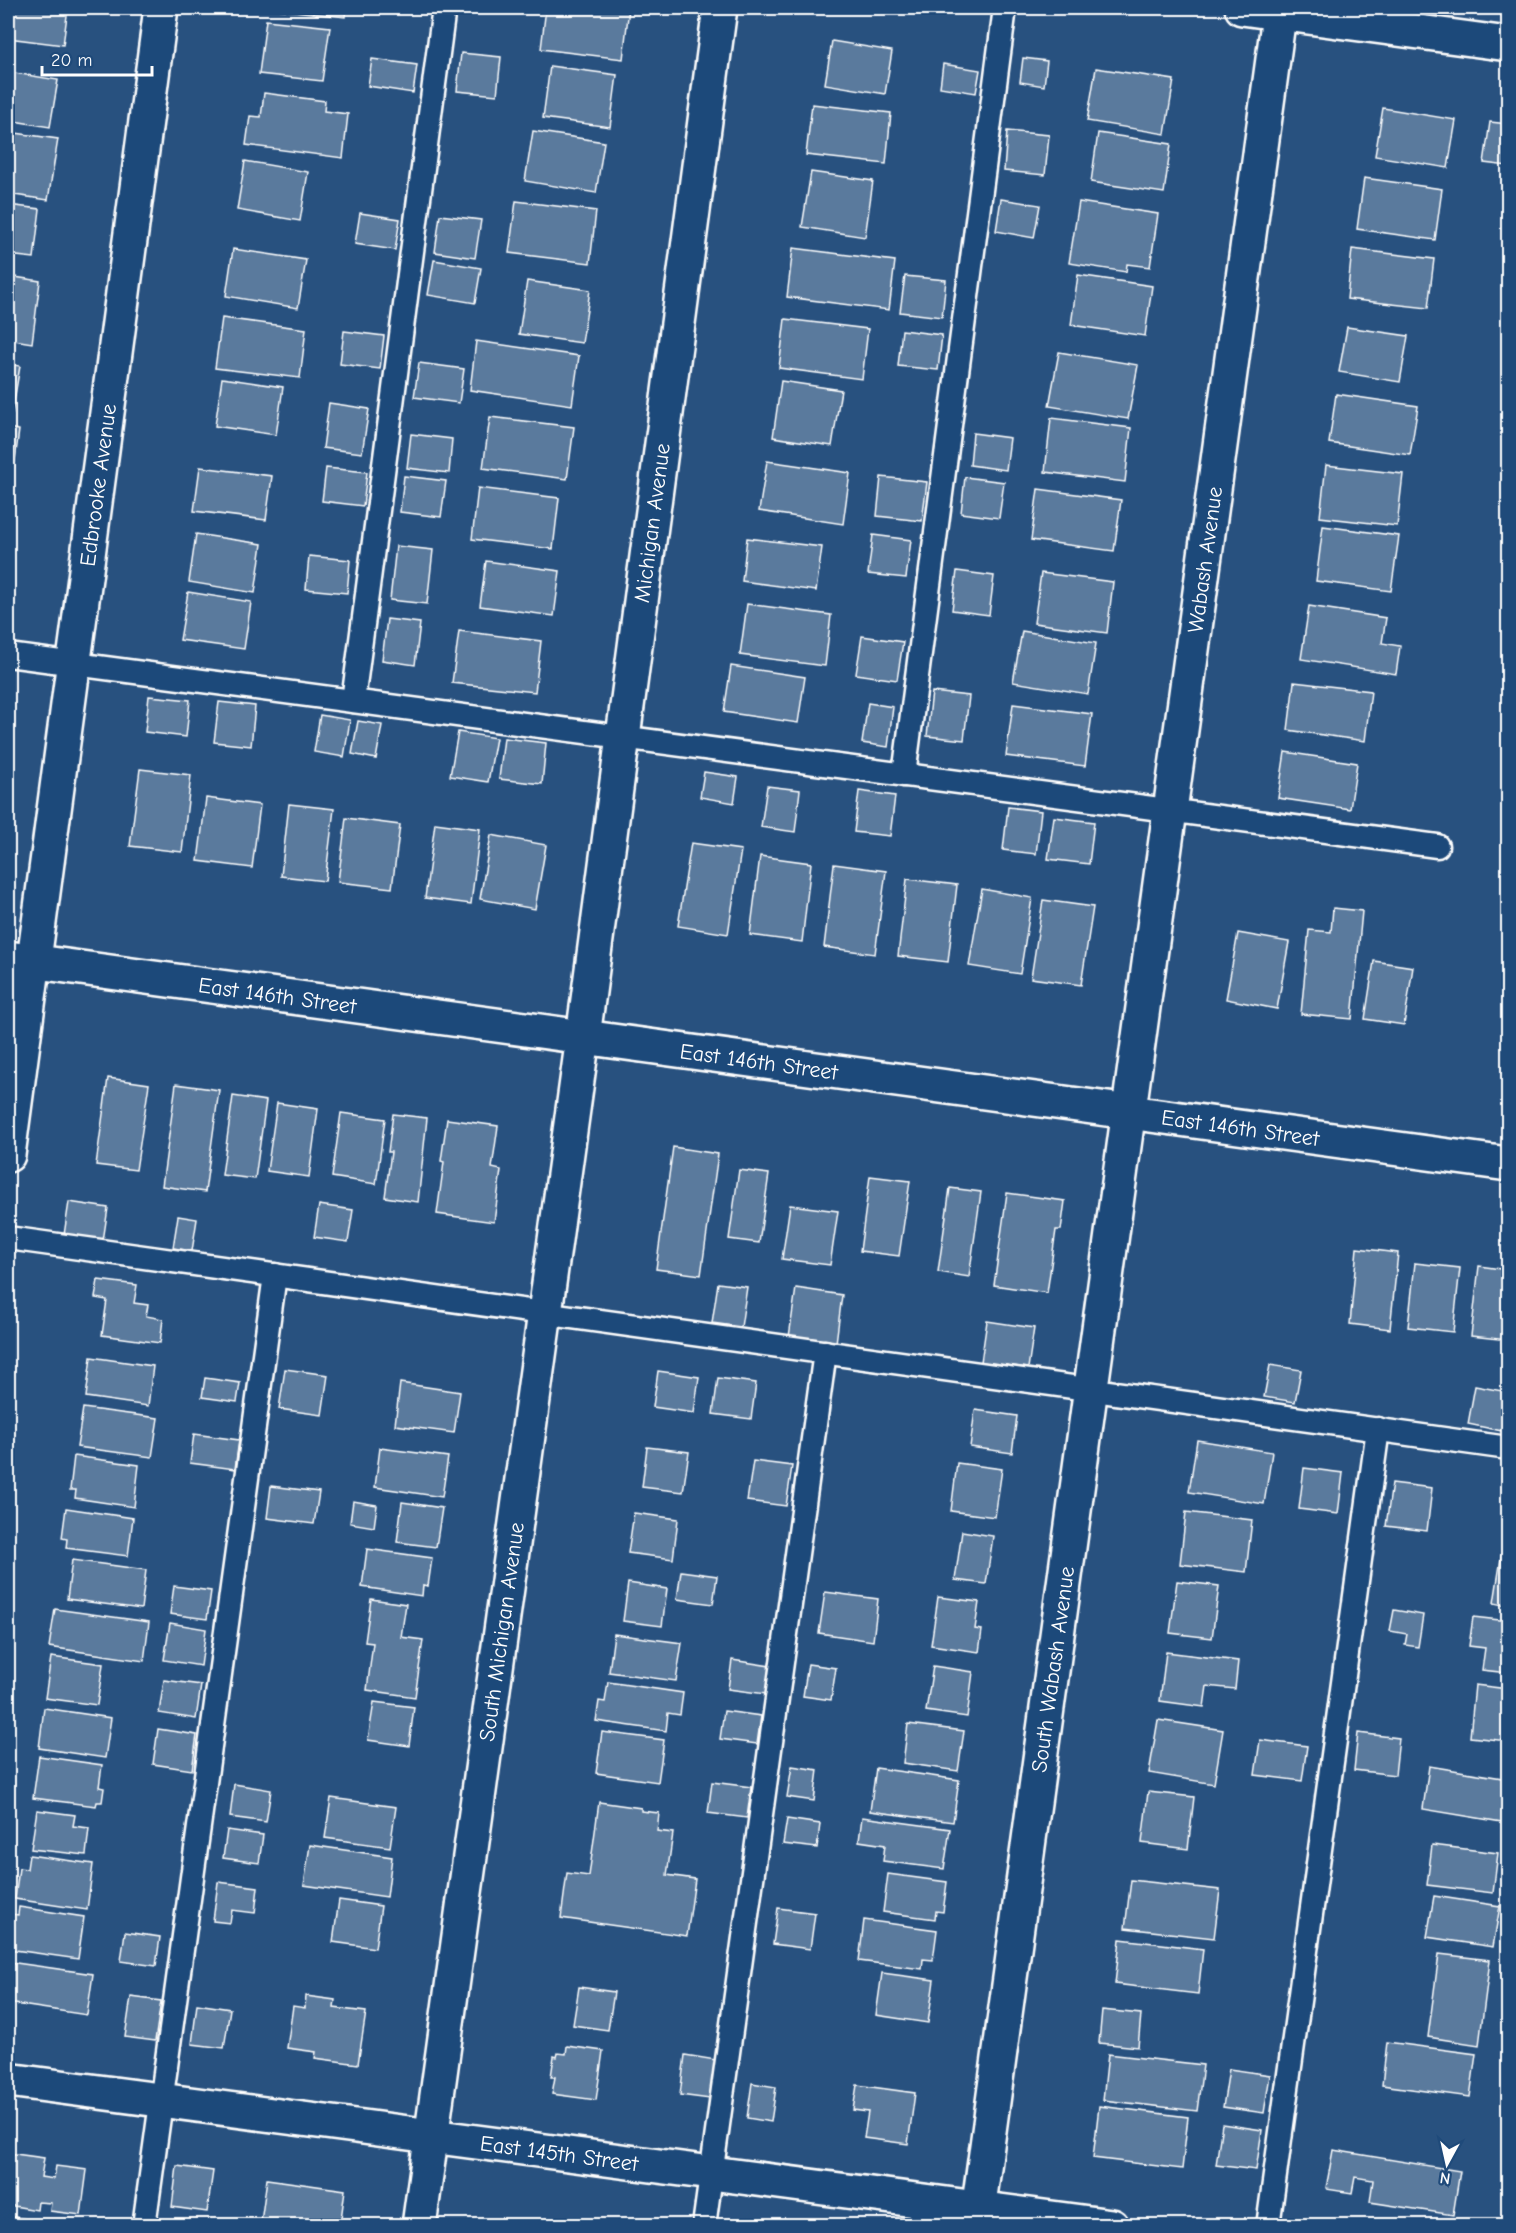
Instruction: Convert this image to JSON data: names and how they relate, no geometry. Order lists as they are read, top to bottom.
{
  "streets": {
    "street": [
      "Edbrooke Avenue",
      "Michigan Avenue",
      "Wabash Avenue",
      "East 146th Street",
      "South Michigan Avenue",
      "South Wabash Avenue",
      "East 145th Street"
    ]
  },
  "crossings": [
    ["Edbrooke Avenue", "East 146th Street"],
    ["Michigan Avenue", "East 146th Street"],
    ["Michigan Avenue", "South Michigan Avenue"],
    ["Wabash Avenue", "East 146th Street"],
    ["Wabash Avenue", "South Wabash Avenue"],
    ["East 146th Street", "South Michigan Avenue"],
    ["East 146th Street", "South Wabash Avenue"],
    ["South Michigan Avenue", "East 145th Street"],
    ["South Wabash Avenue", "East 145th Street"]
  ],
  "scale_bar": "20 m",
  "north": "bottom"
}
